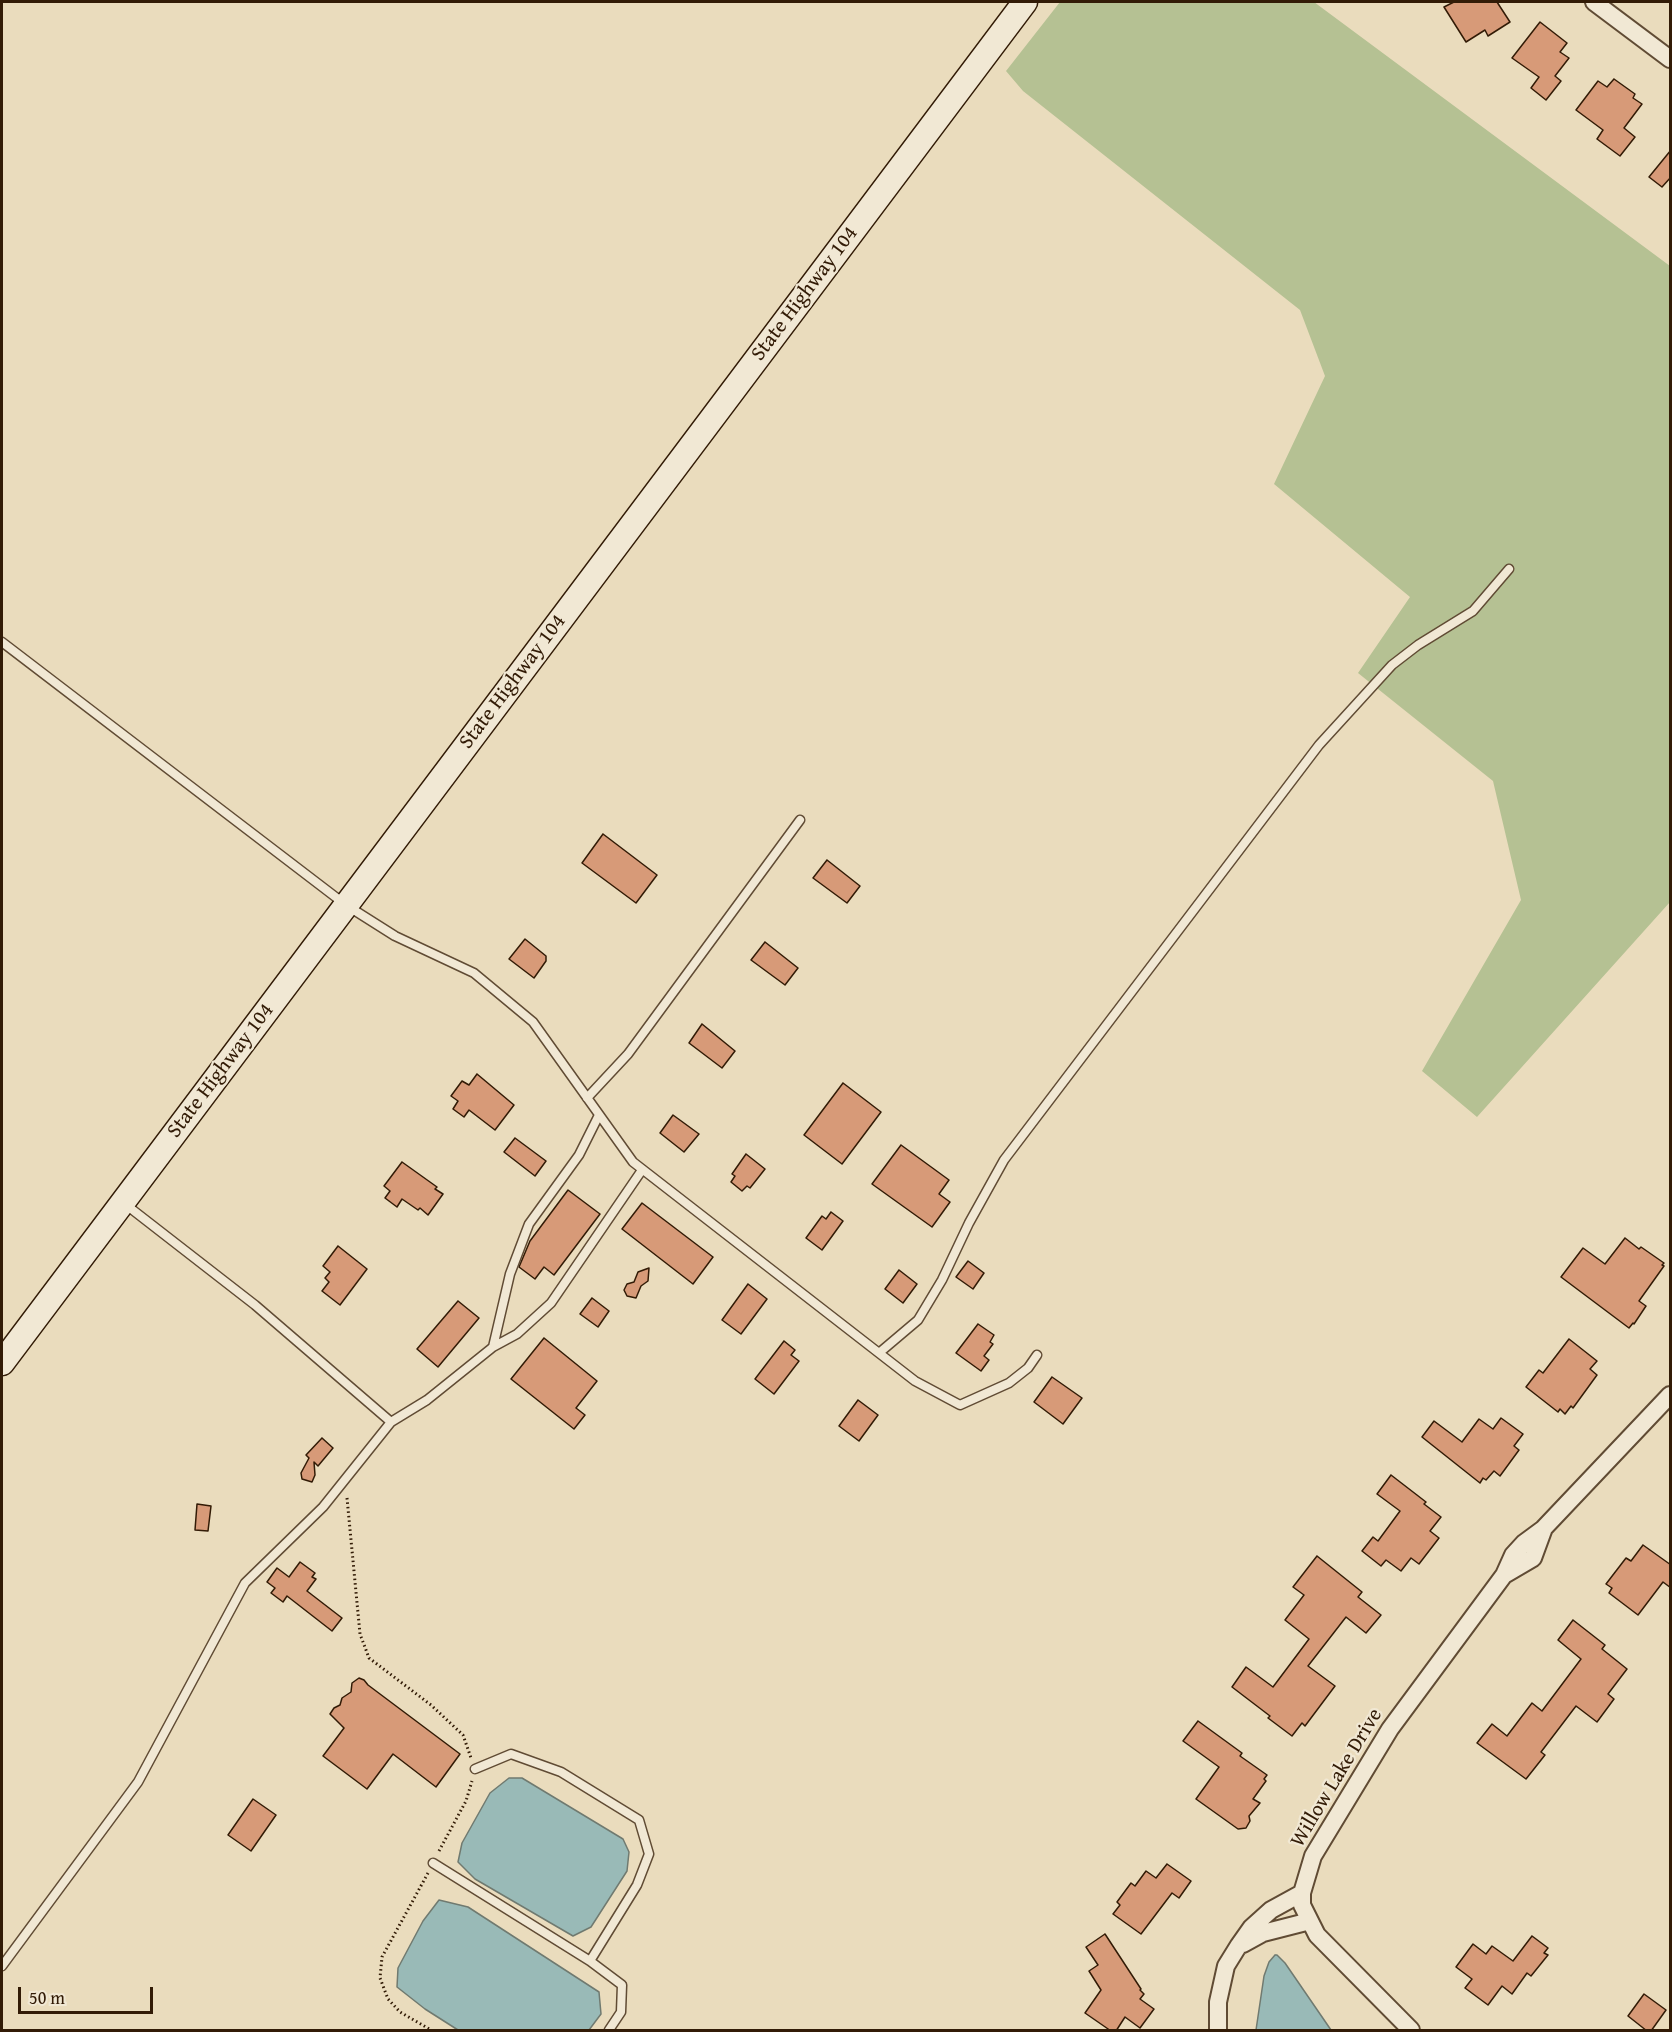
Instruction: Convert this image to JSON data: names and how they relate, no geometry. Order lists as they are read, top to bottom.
{
  "streets": {
    "main road": ["State Highway 104"],
    "street": ["Willow Lake Drive"]
  },
  "scale_bar": "50 m"
}
